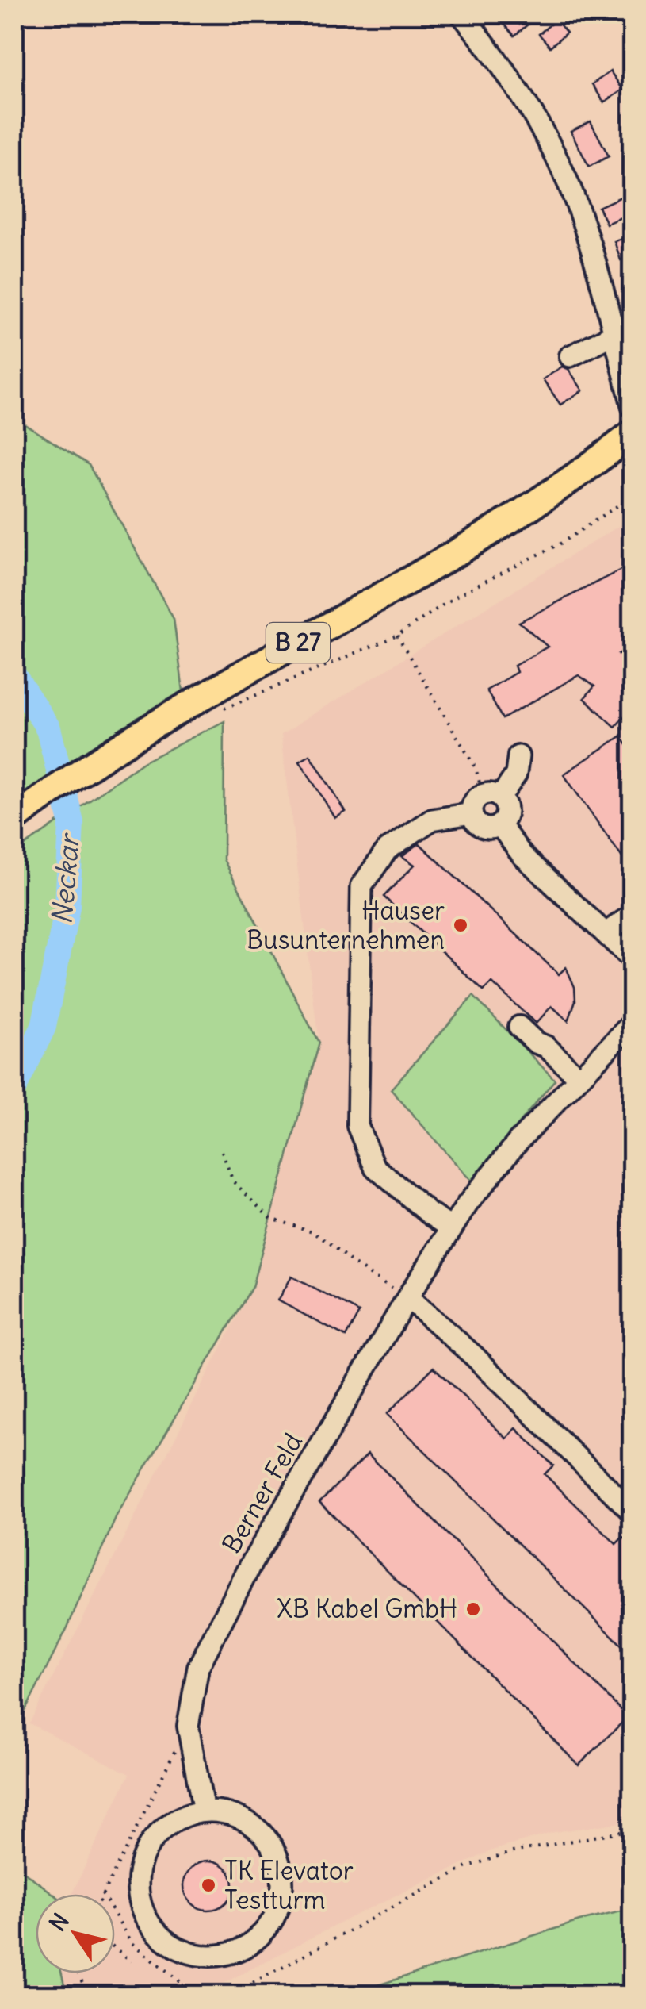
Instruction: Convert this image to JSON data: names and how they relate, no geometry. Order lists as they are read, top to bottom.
{
  "streets": {
    "main road": ["B 27"],
    "street": ["Berner Feld"]
  },
  "water": ["Neckar"],
  "places": ["Hauser Busunternehmen", "XB Kabel GmbH", "TK Elevator Testturm"],
  "north": "top left"
}
